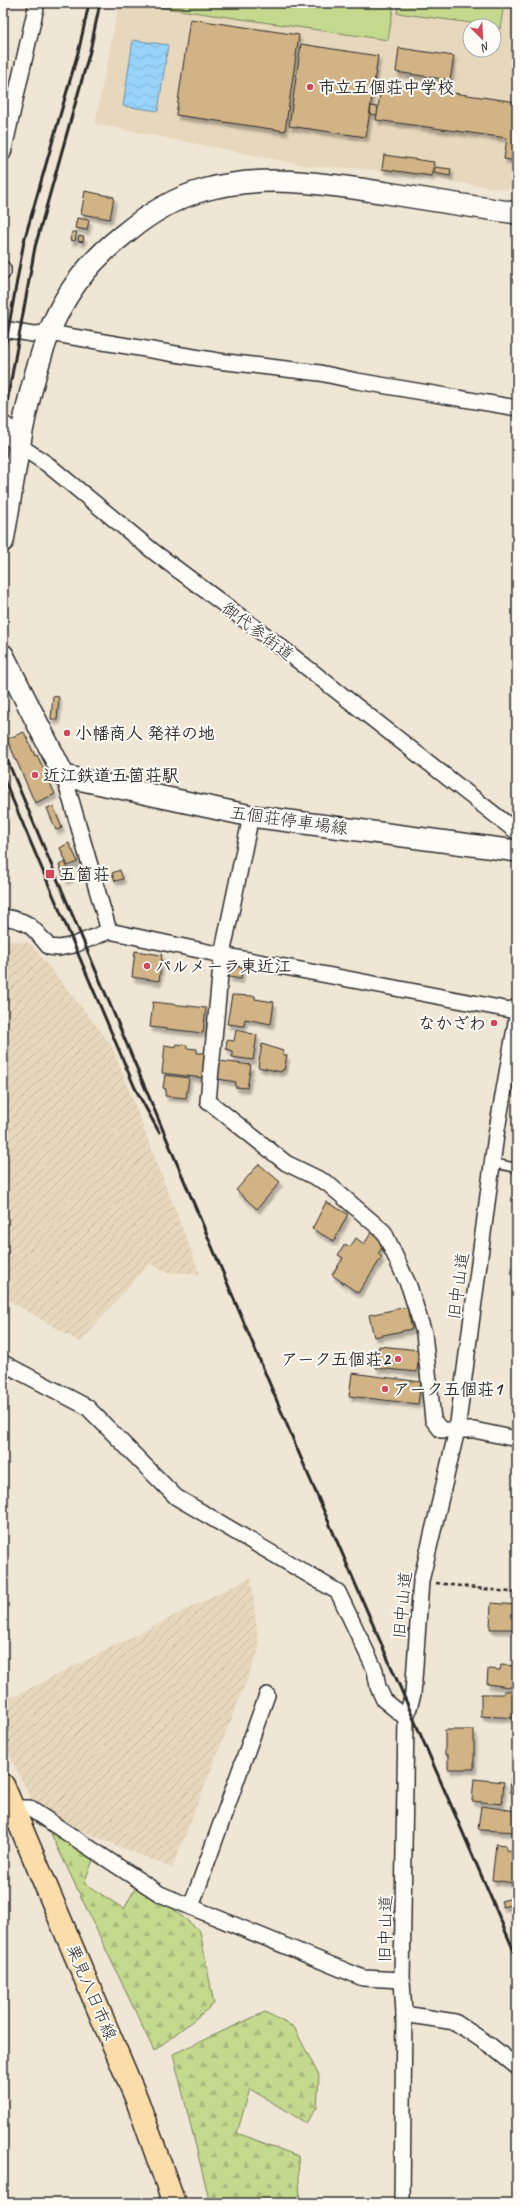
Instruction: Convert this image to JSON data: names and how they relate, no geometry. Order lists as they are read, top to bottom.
{
  "streets": {
    "main road": ["栗見八日市線"],
    "street": ["御代参街道", "五個荘停車場線", "旧中山道"]
  },
  "places": {
    "other": [
      "市立五個荘中学校",
      "小幡商人 発祥の地",
      "近江鉄道五箇荘駅",
      "パルメーラ東近江",
      "なかざわ",
      "アーク五個荘2",
      "アーク五個荘1"
    ],
    "transit": ["五箇荘"]
  },
  "north": "bottom right"
}
